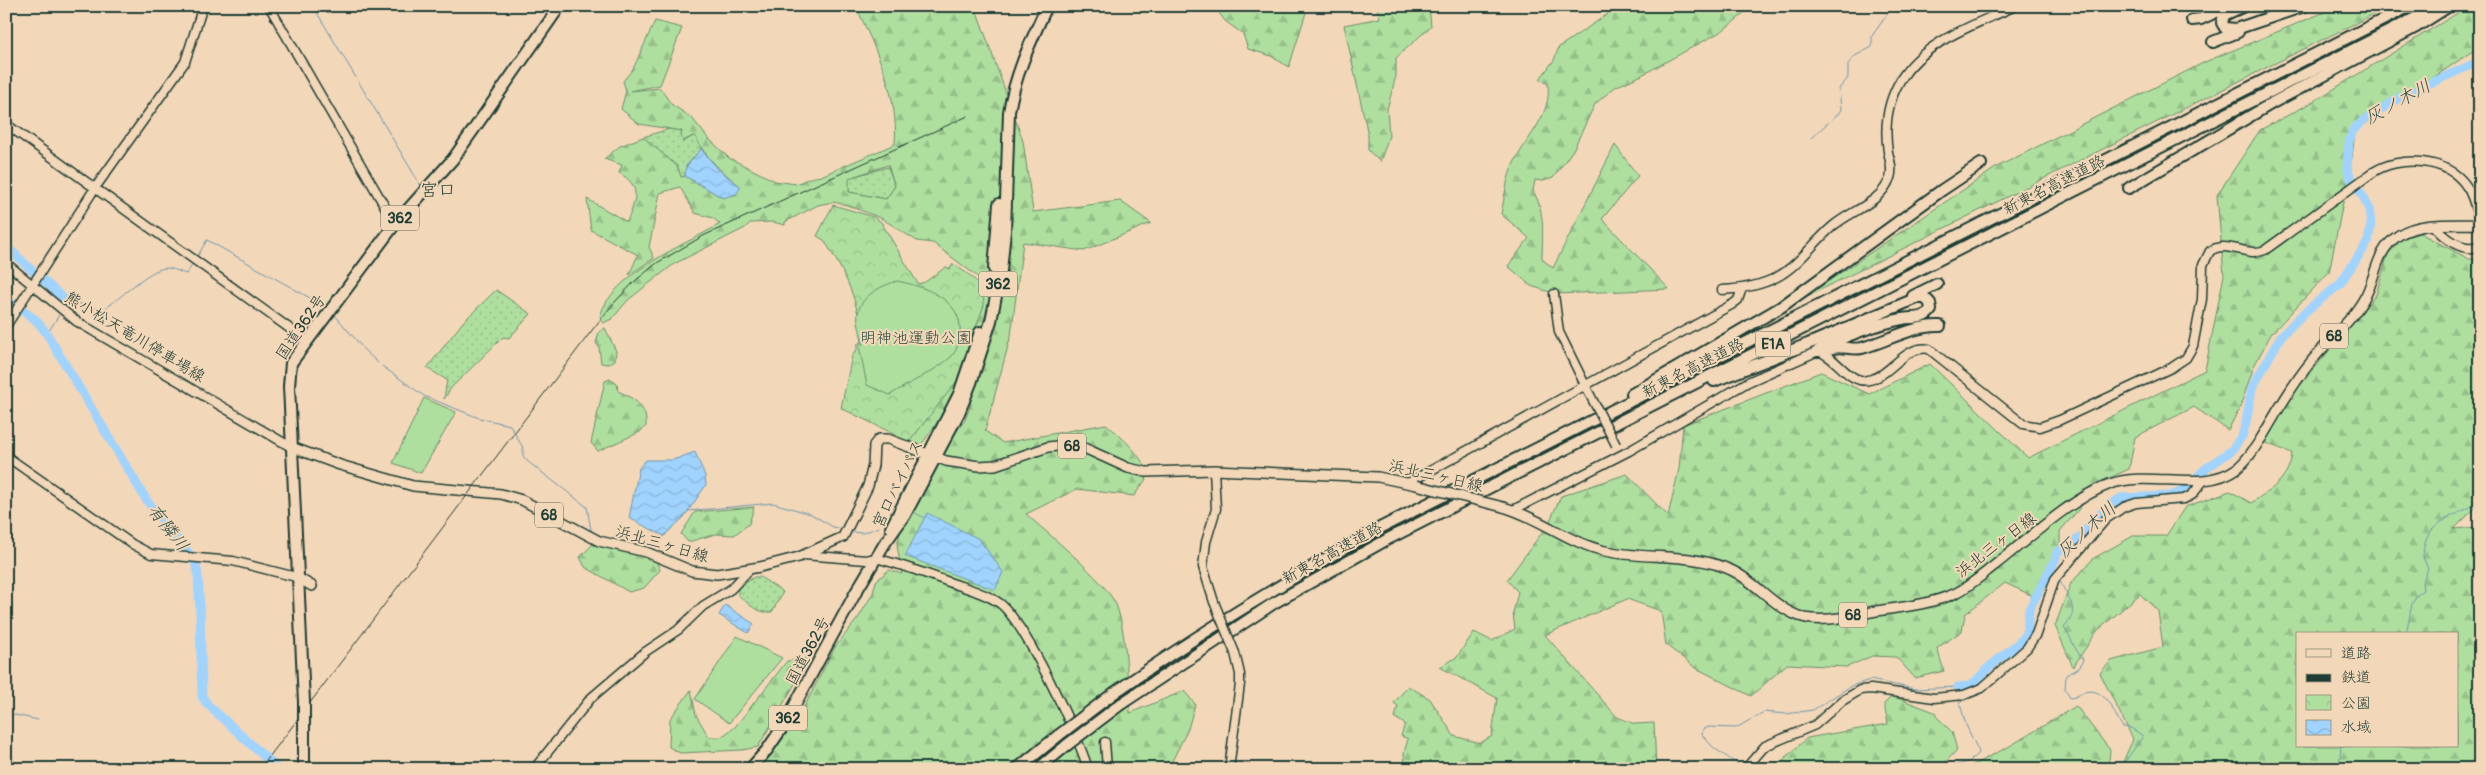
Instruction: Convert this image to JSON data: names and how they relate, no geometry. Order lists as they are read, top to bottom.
{
  "streets": {
    "highway": [
      "新東名高速道路",
      "362",
      "国道362号",
      "E1A",
      "宮口バイパス"
    ],
    "main road": ["68", "浜北三ヶ日線"],
    "street": ["熊小松天竜川停車場線"]
  },
  "crossings": [
    ["国道362号", "熊小松天竜川停車場線"],
    ["国道362号", "浜北三ヶ日線"],
    ["国道362号", "宮口バイパス"],
    ["熊小松天竜川停車場線", "浜北三ヶ日線"],
    ["浜北三ヶ日線", "宮口バイパス"]
  ],
  "districts": ["宮口"],
  "water": ["灰ノ木川", "有隣川"],
  "parks": ["明神池運動公園"],
  "legend": [
    "道路",
    "鉄道",
    "公園",
    "水域"
  ]
}
